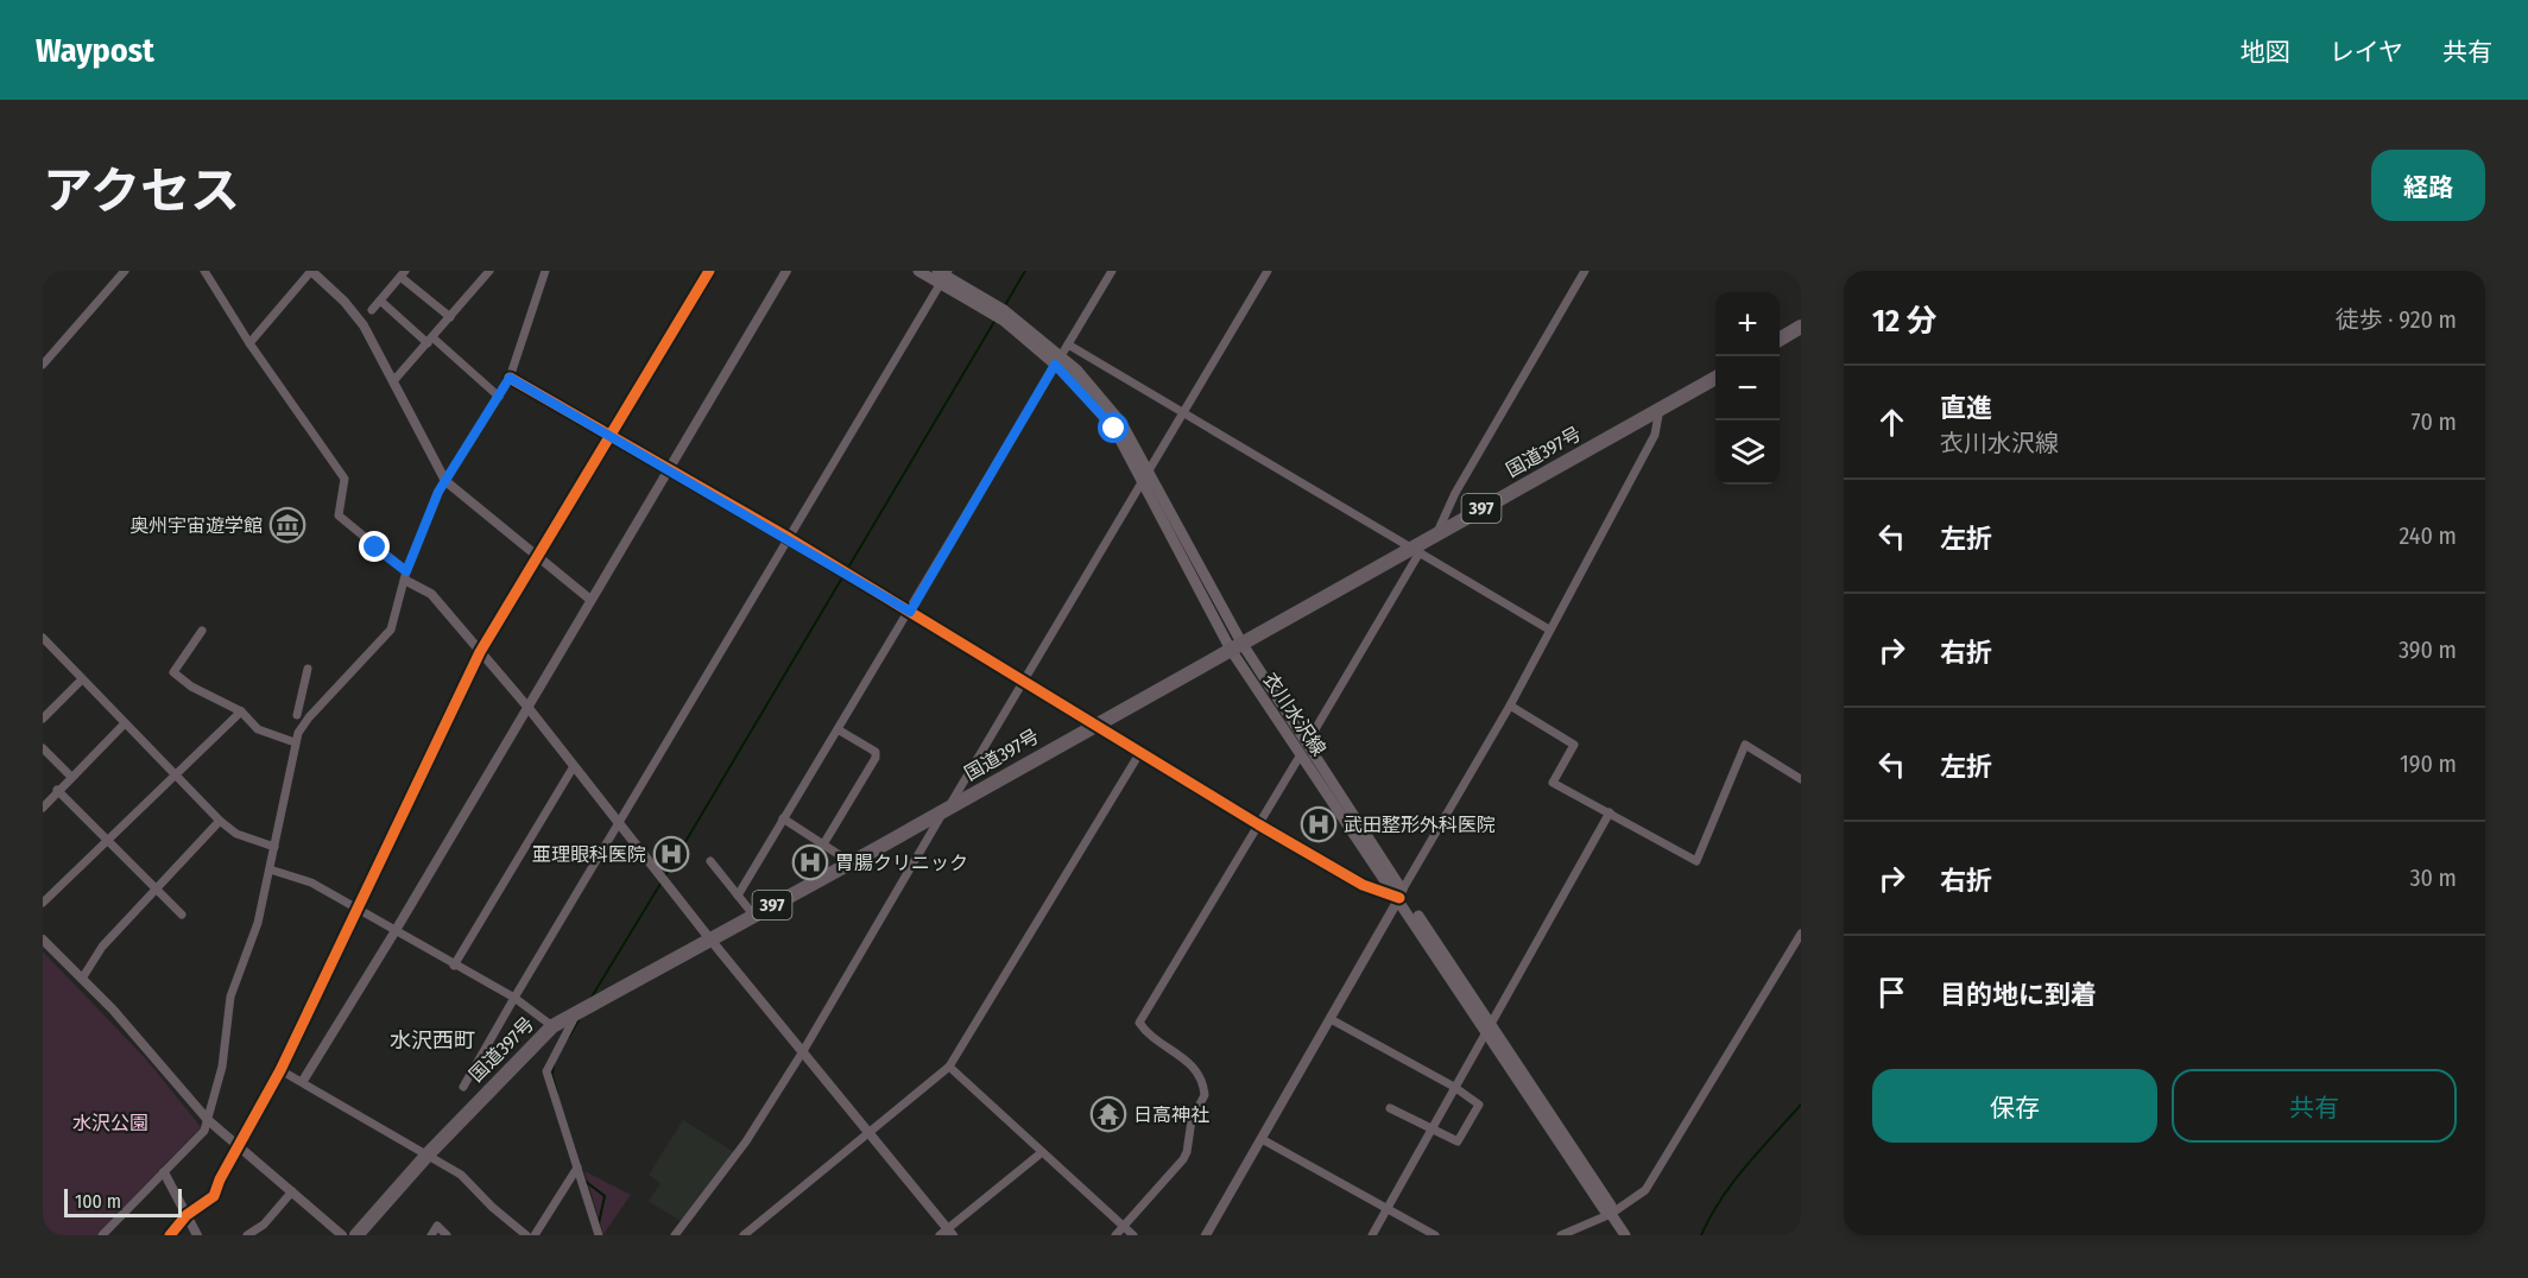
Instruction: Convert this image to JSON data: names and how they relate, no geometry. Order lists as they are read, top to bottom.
{
  "streets": {
    "highway": ["国道397号", "397"],
    "main road": ["衣川水沢線"]
  },
  "crossings": [
    ["国道397号", "衣川水沢線"]
  ],
  "districts": ["水沢西町"],
  "parks": ["水沢公園"],
  "places": {
    "museum": ["奥州宇宙遊学館"],
    "hospital": ["武田整形外科医院", "亜理眼科医院", "胃腸クリニック"],
    "temple": ["日高神社"]
  },
  "scale_bar": "100 m",
  "page": {
    "header": "Waypost",
    "nav": ["地図", "レイヤ", "共有"],
    "title": "アクセス",
    "buttons": [
      "経路",
      ["保存", "共有"]
    ],
    "heading": ["12 分", "徒歩 · 920 m"],
    "map_buttons": ["+", "−"],
    "list": [
      ["直進", "衣川水沢線", "70 m"],
      ["左折", "240 m"],
      ["右折", "390 m"],
      ["左折", "190 m"],
      ["右折", "30 m"],
      "目的地に到着"
    ],
    "scale": "100 m"
  }
}
